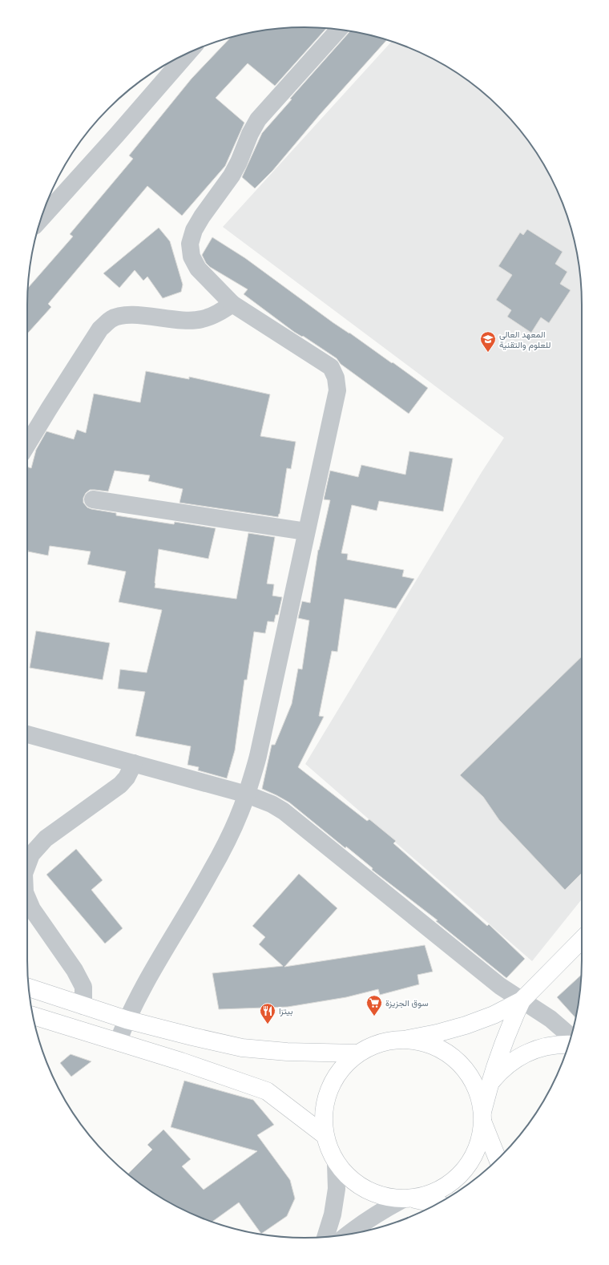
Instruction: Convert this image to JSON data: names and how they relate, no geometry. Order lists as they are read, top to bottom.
{
  "places": {
    "school or university": ["المعهد العالي للعلوم والتقنية"],
    "supermarket": ["سوق الجزيزة"],
    "restaurant": ["بيتزا"]
  }
}
